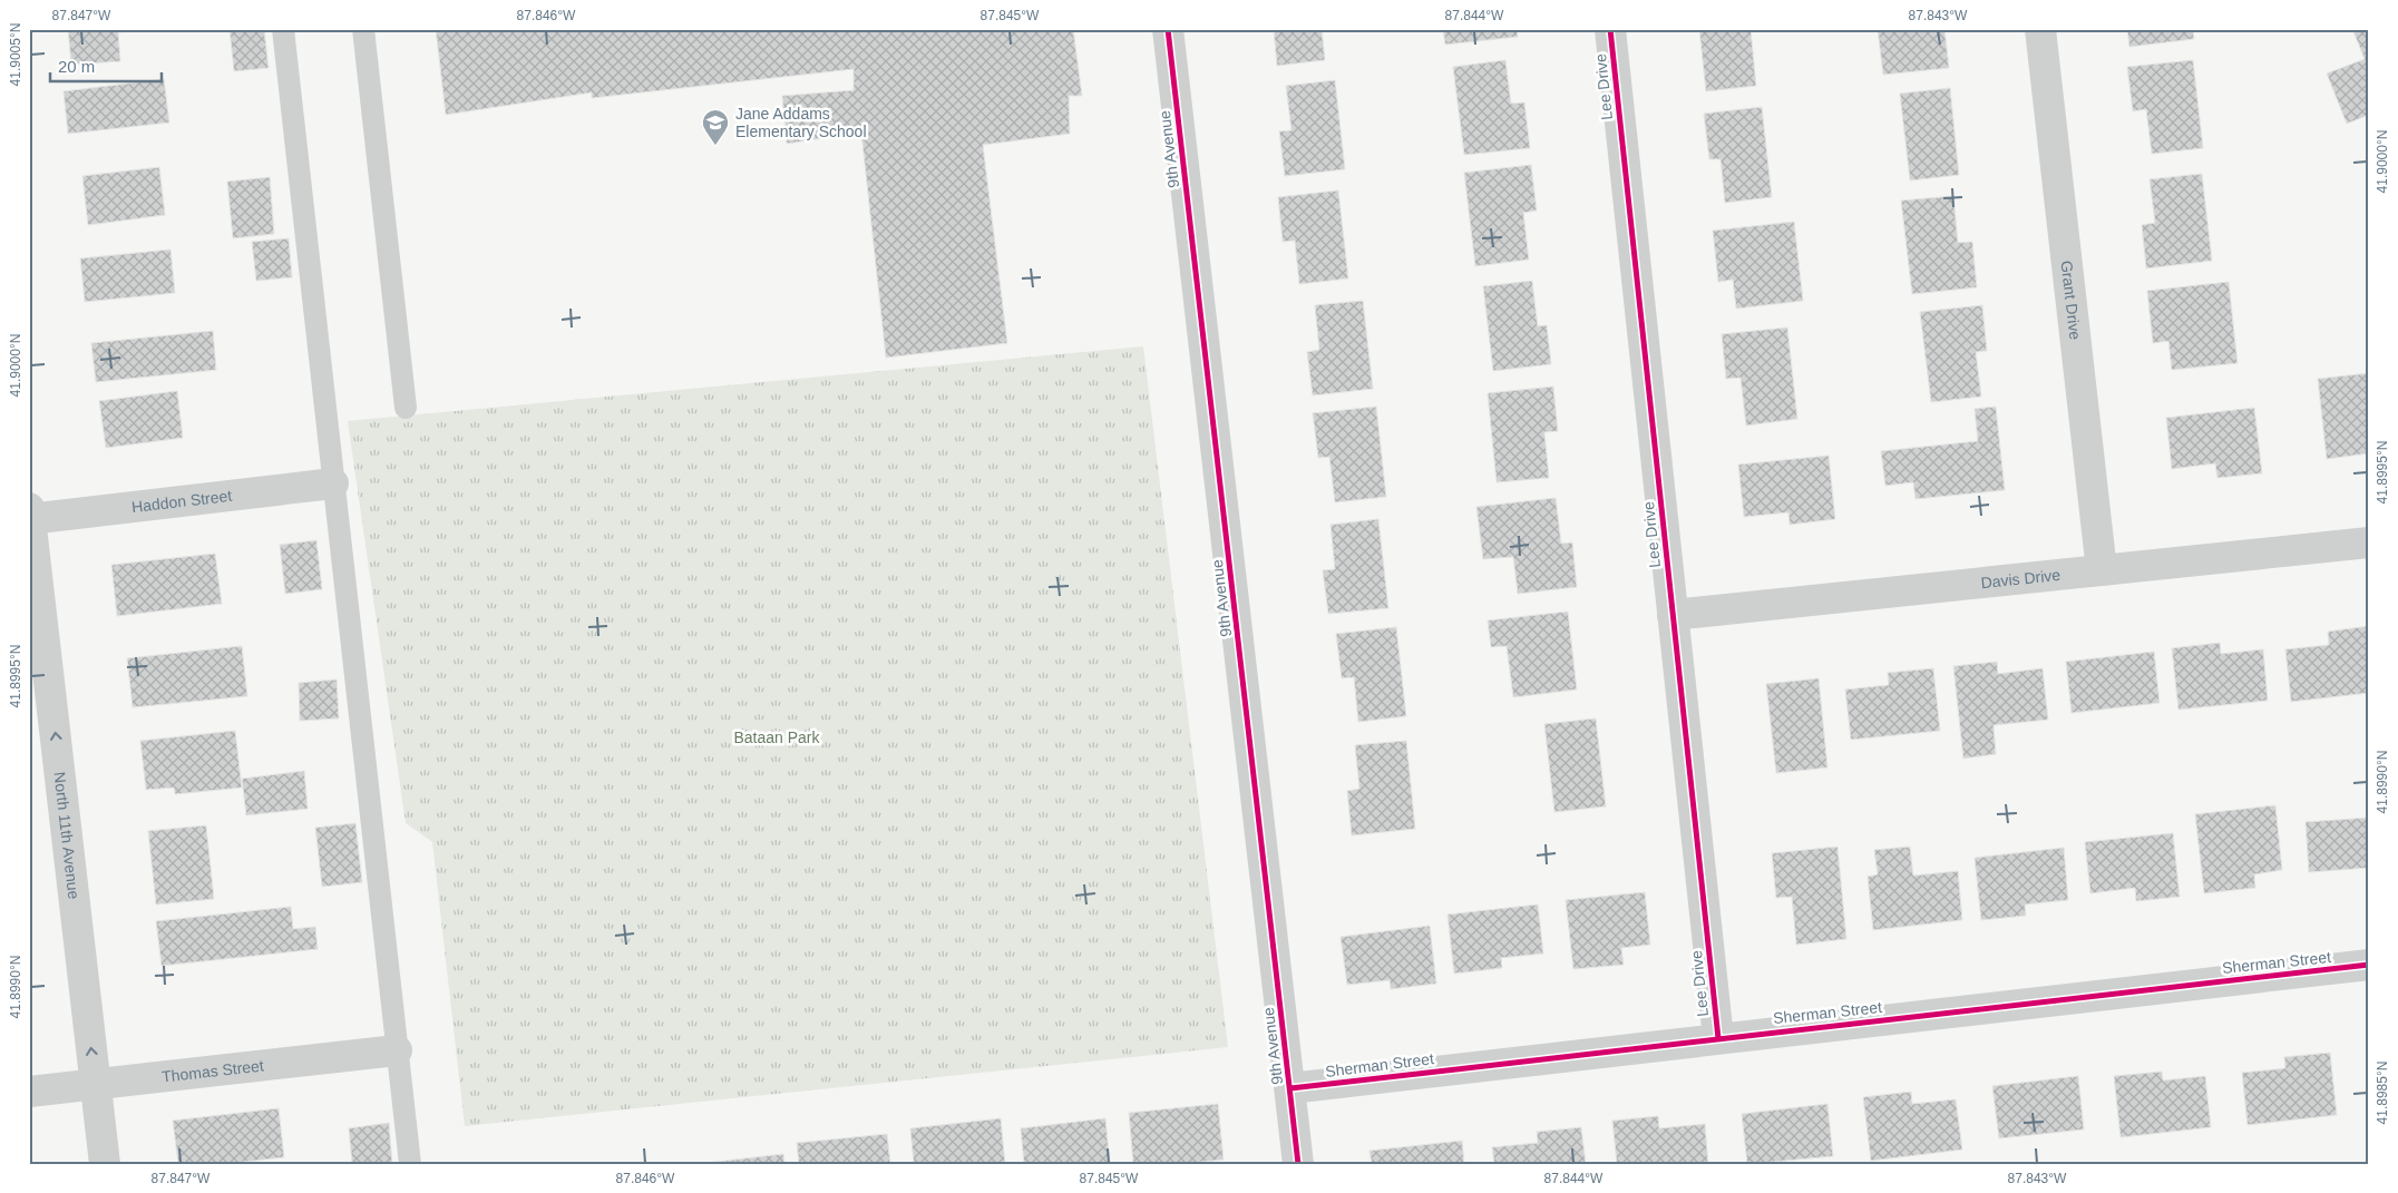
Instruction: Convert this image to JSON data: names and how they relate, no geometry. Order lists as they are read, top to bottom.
{
  "streets": {
    "street": [
      "Lee Drive",
      "9th Avenue",
      "Grant Drive",
      "Haddon Street",
      "Davis Drive",
      "North 11th Avenue",
      "Sherman Street",
      "Thomas Street"
    ]
  },
  "crossings": [
    ["Lee Drive", "Davis Drive"],
    ["Lee Drive", "Sherman Street"],
    ["9th Avenue", "Sherman Street"],
    ["Grant Drive", "Davis Drive"],
    ["Haddon Street", "North 11th Avenue"],
    ["North 11th Avenue", "Thomas Street"]
  ],
  "one_way": ["North 11th Avenue"],
  "parks": ["Bataan Park"],
  "places": {
    "school or university": ["Jane Addams Elementary School"]
  },
  "scale_bar": "20 m",
  "coordinates": [
    "87.847°W",
    "87.846°W",
    "87.845°W",
    "87.844°W",
    "87.843°W",
    "41.9005°N",
    "41.9000°N",
    "41.8995°N",
    "41.8990°N",
    "41.8985°N"
  ]
}
